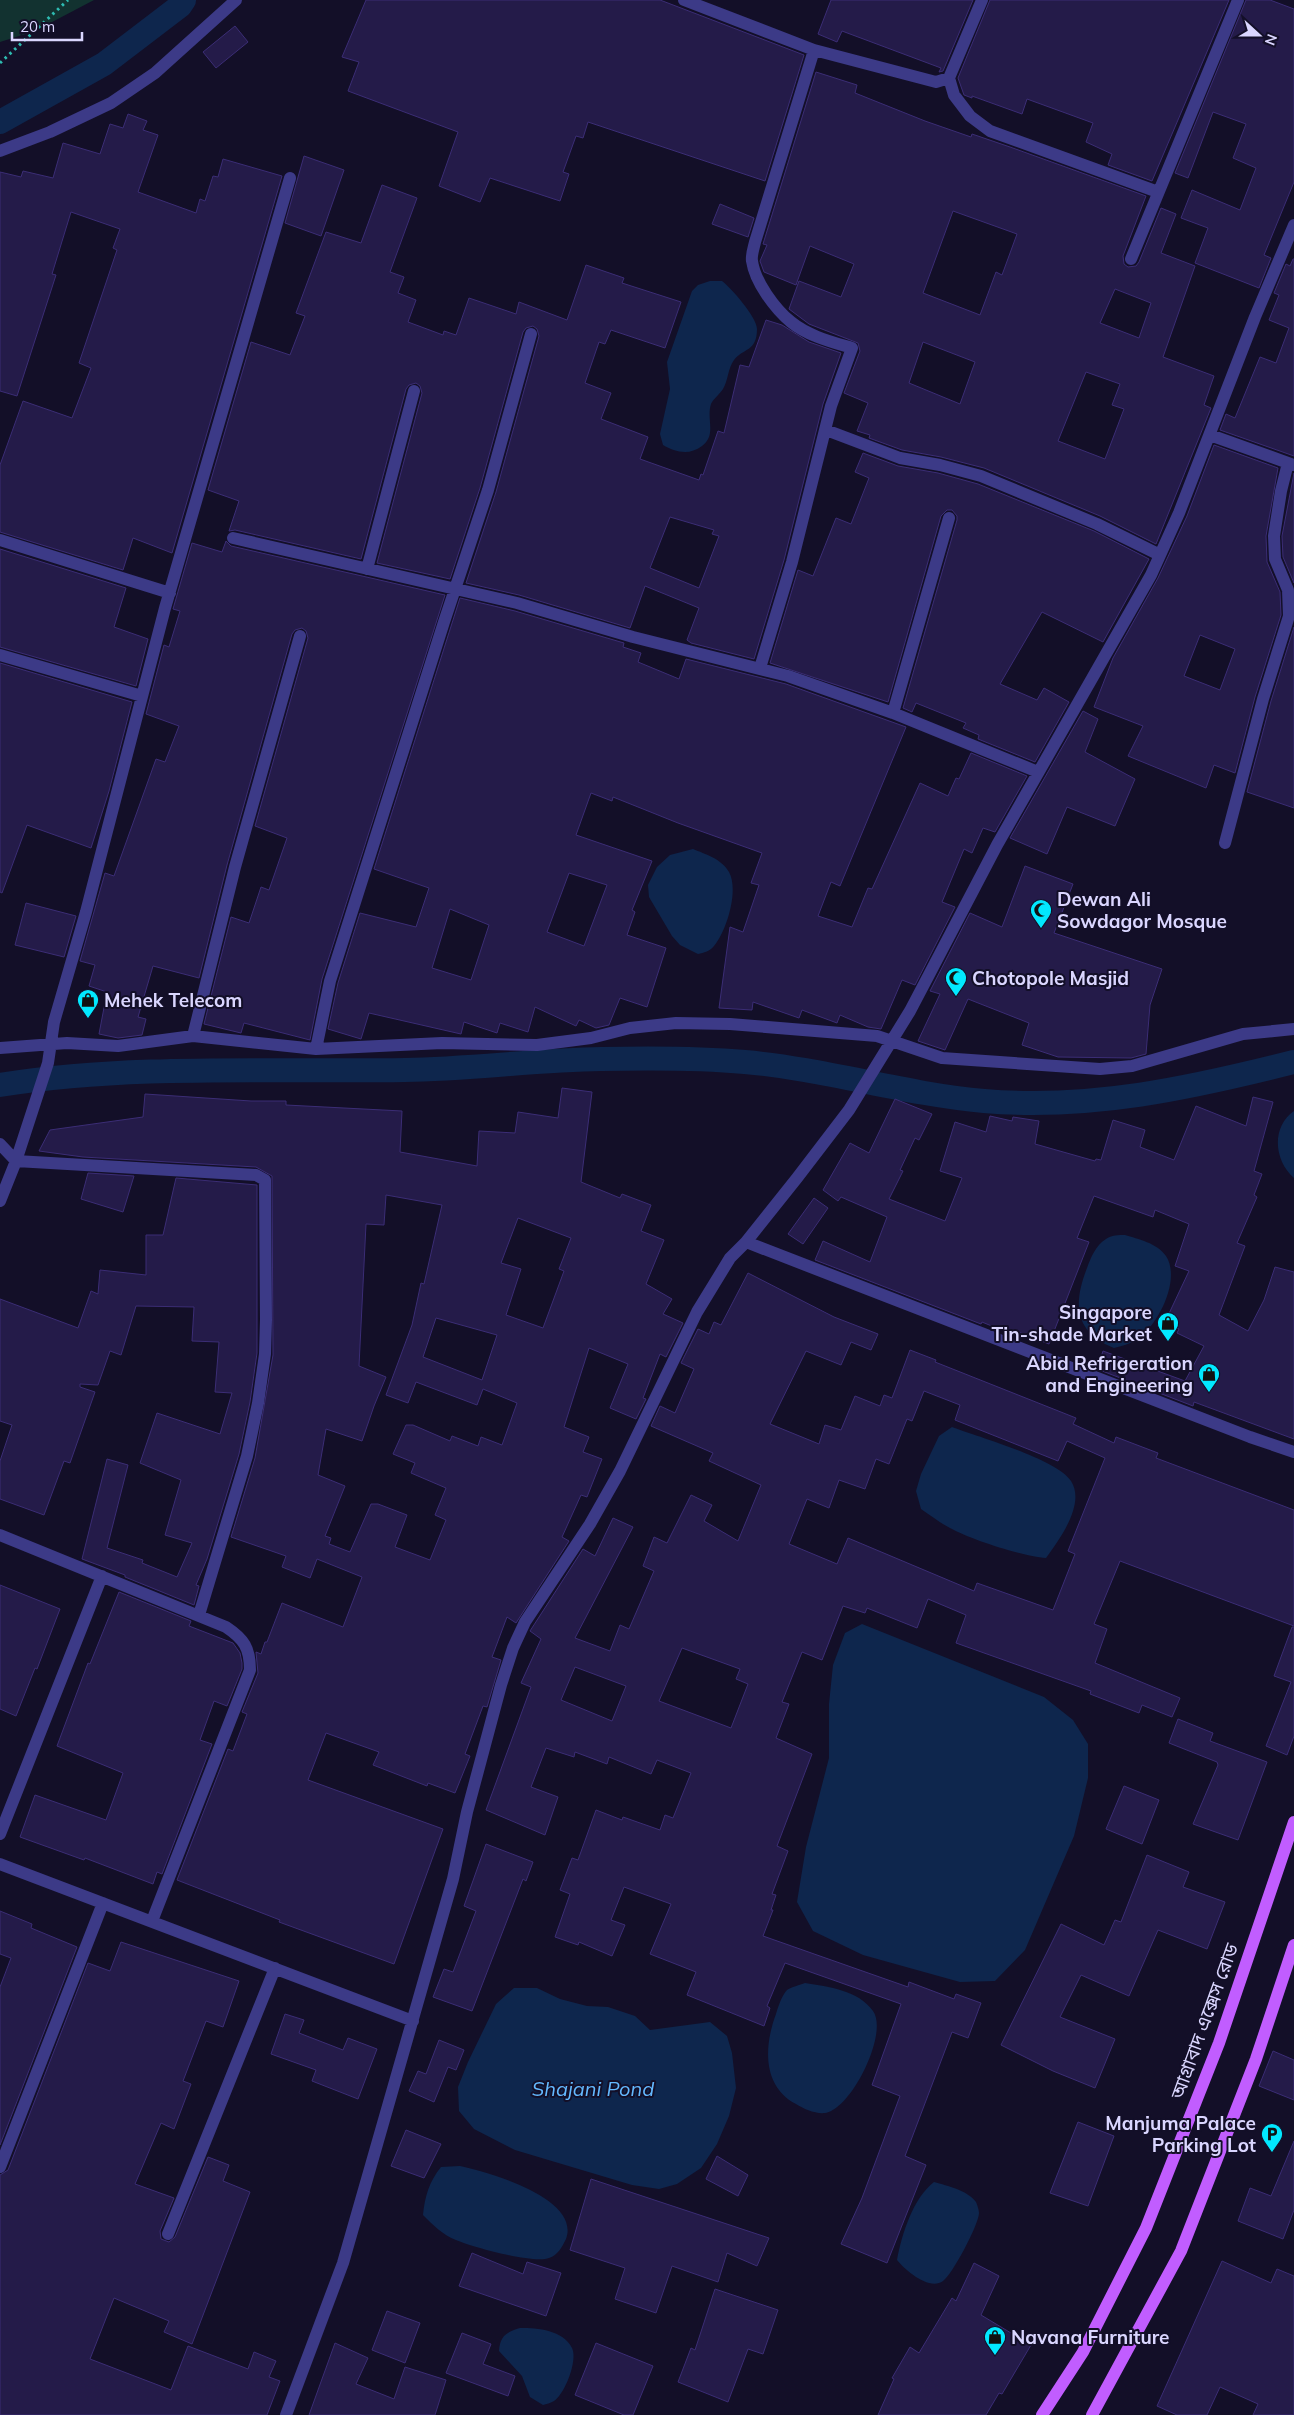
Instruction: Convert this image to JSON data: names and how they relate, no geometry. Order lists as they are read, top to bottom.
{
  "streets": {
    "main road": ["আগ্রাবাদ এক্সেস রোড"]
  },
  "water": ["Shajani Pond"],
  "places": {
    "mosque": ["Dewan Ali Sowdagor Mosque", "Chotopole Masjid"],
    "shop": [
      "Mehek Telecom",
      "Singapore Tin-shade Market",
      "Abid Refrigeration and Engineering",
      "Navana Furniture"
    ],
    "parking": ["Manjuma Palace Parking Lot"]
  },
  "scale_bar": "20 m",
  "north": "right"
}
